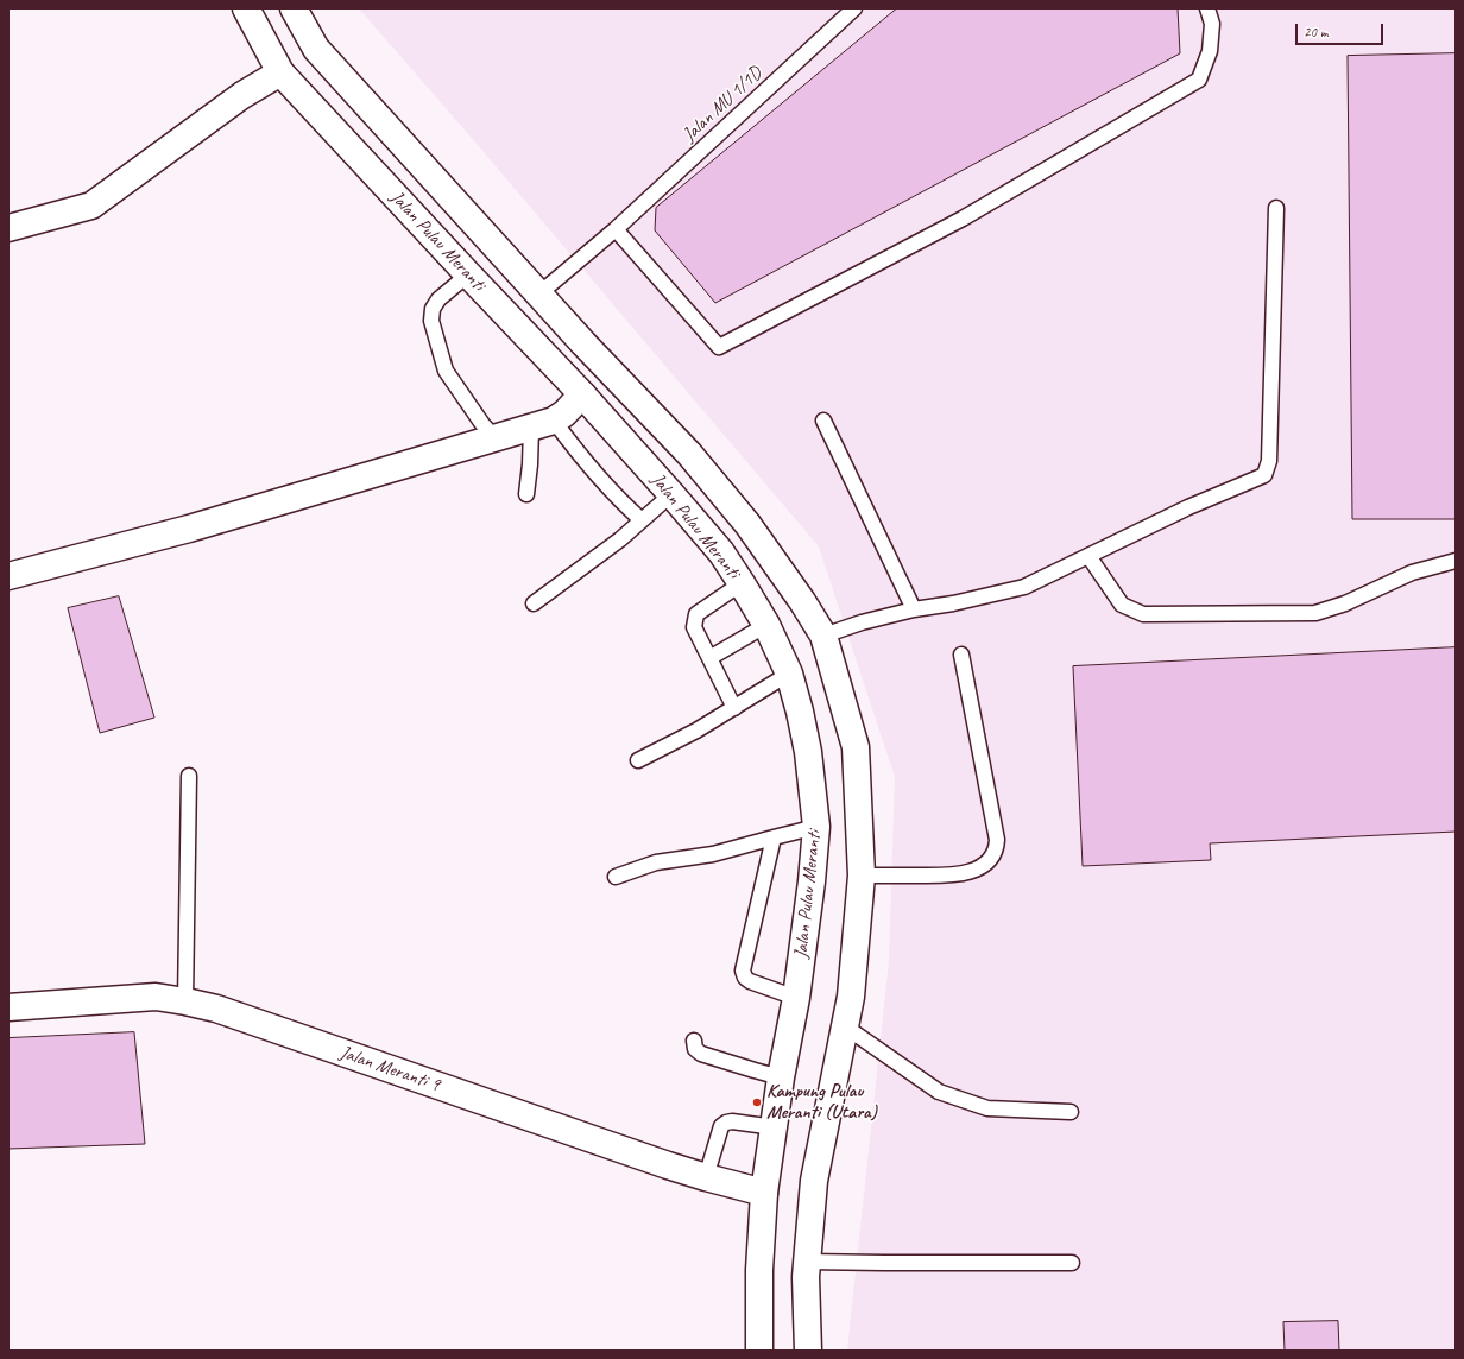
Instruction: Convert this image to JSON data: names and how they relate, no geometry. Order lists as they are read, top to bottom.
{
  "streets": {
    "main road": ["Jalan Pulau Meranti", "Jalan Meranti 9"],
    "lane": ["Jalan MU 1/1D"]
  },
  "crossings": [
    ["Jalan MU 1/1D", "Jalan Pulau Meranti"],
    ["Jalan Pulau Meranti", "Jalan Meranti 9"]
  ],
  "places": ["Kampung Pulau Meranti (Utara)"],
  "scale_bar": "20 m"
}
